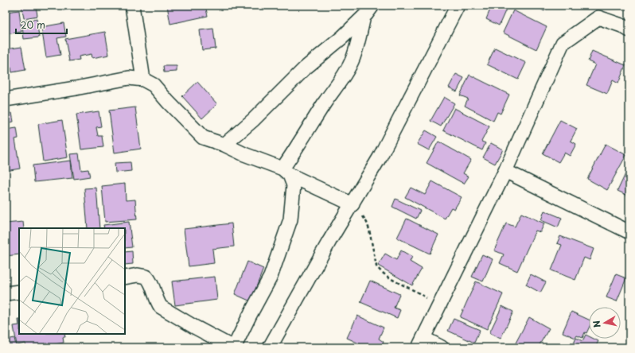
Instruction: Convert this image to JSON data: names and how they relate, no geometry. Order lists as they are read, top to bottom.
{
  "scale_bar": "20 m",
  "north": "left"
}
